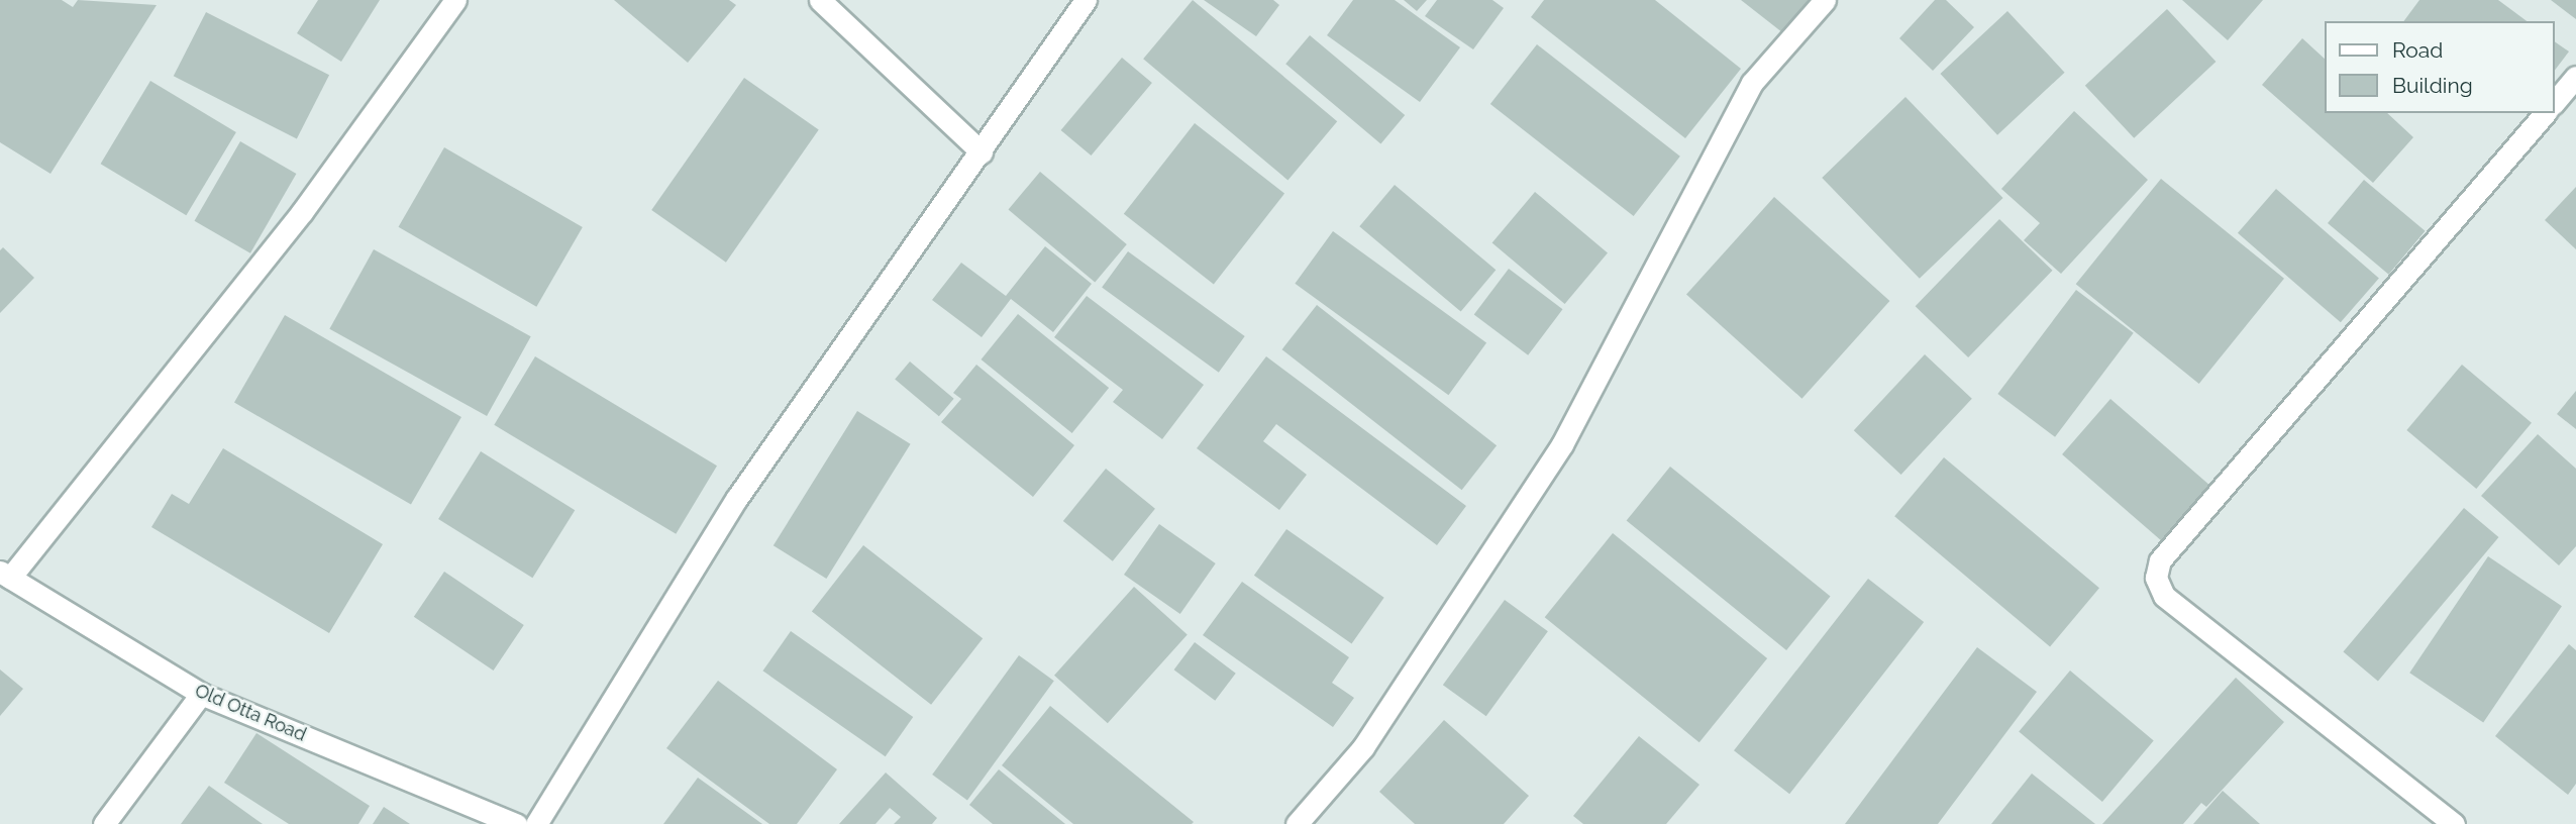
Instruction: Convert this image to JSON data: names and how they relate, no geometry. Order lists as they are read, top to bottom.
{
  "streets": {
    "street": ["Old Otta Road"]
  },
  "legend": ["Road", "Building"]
}
